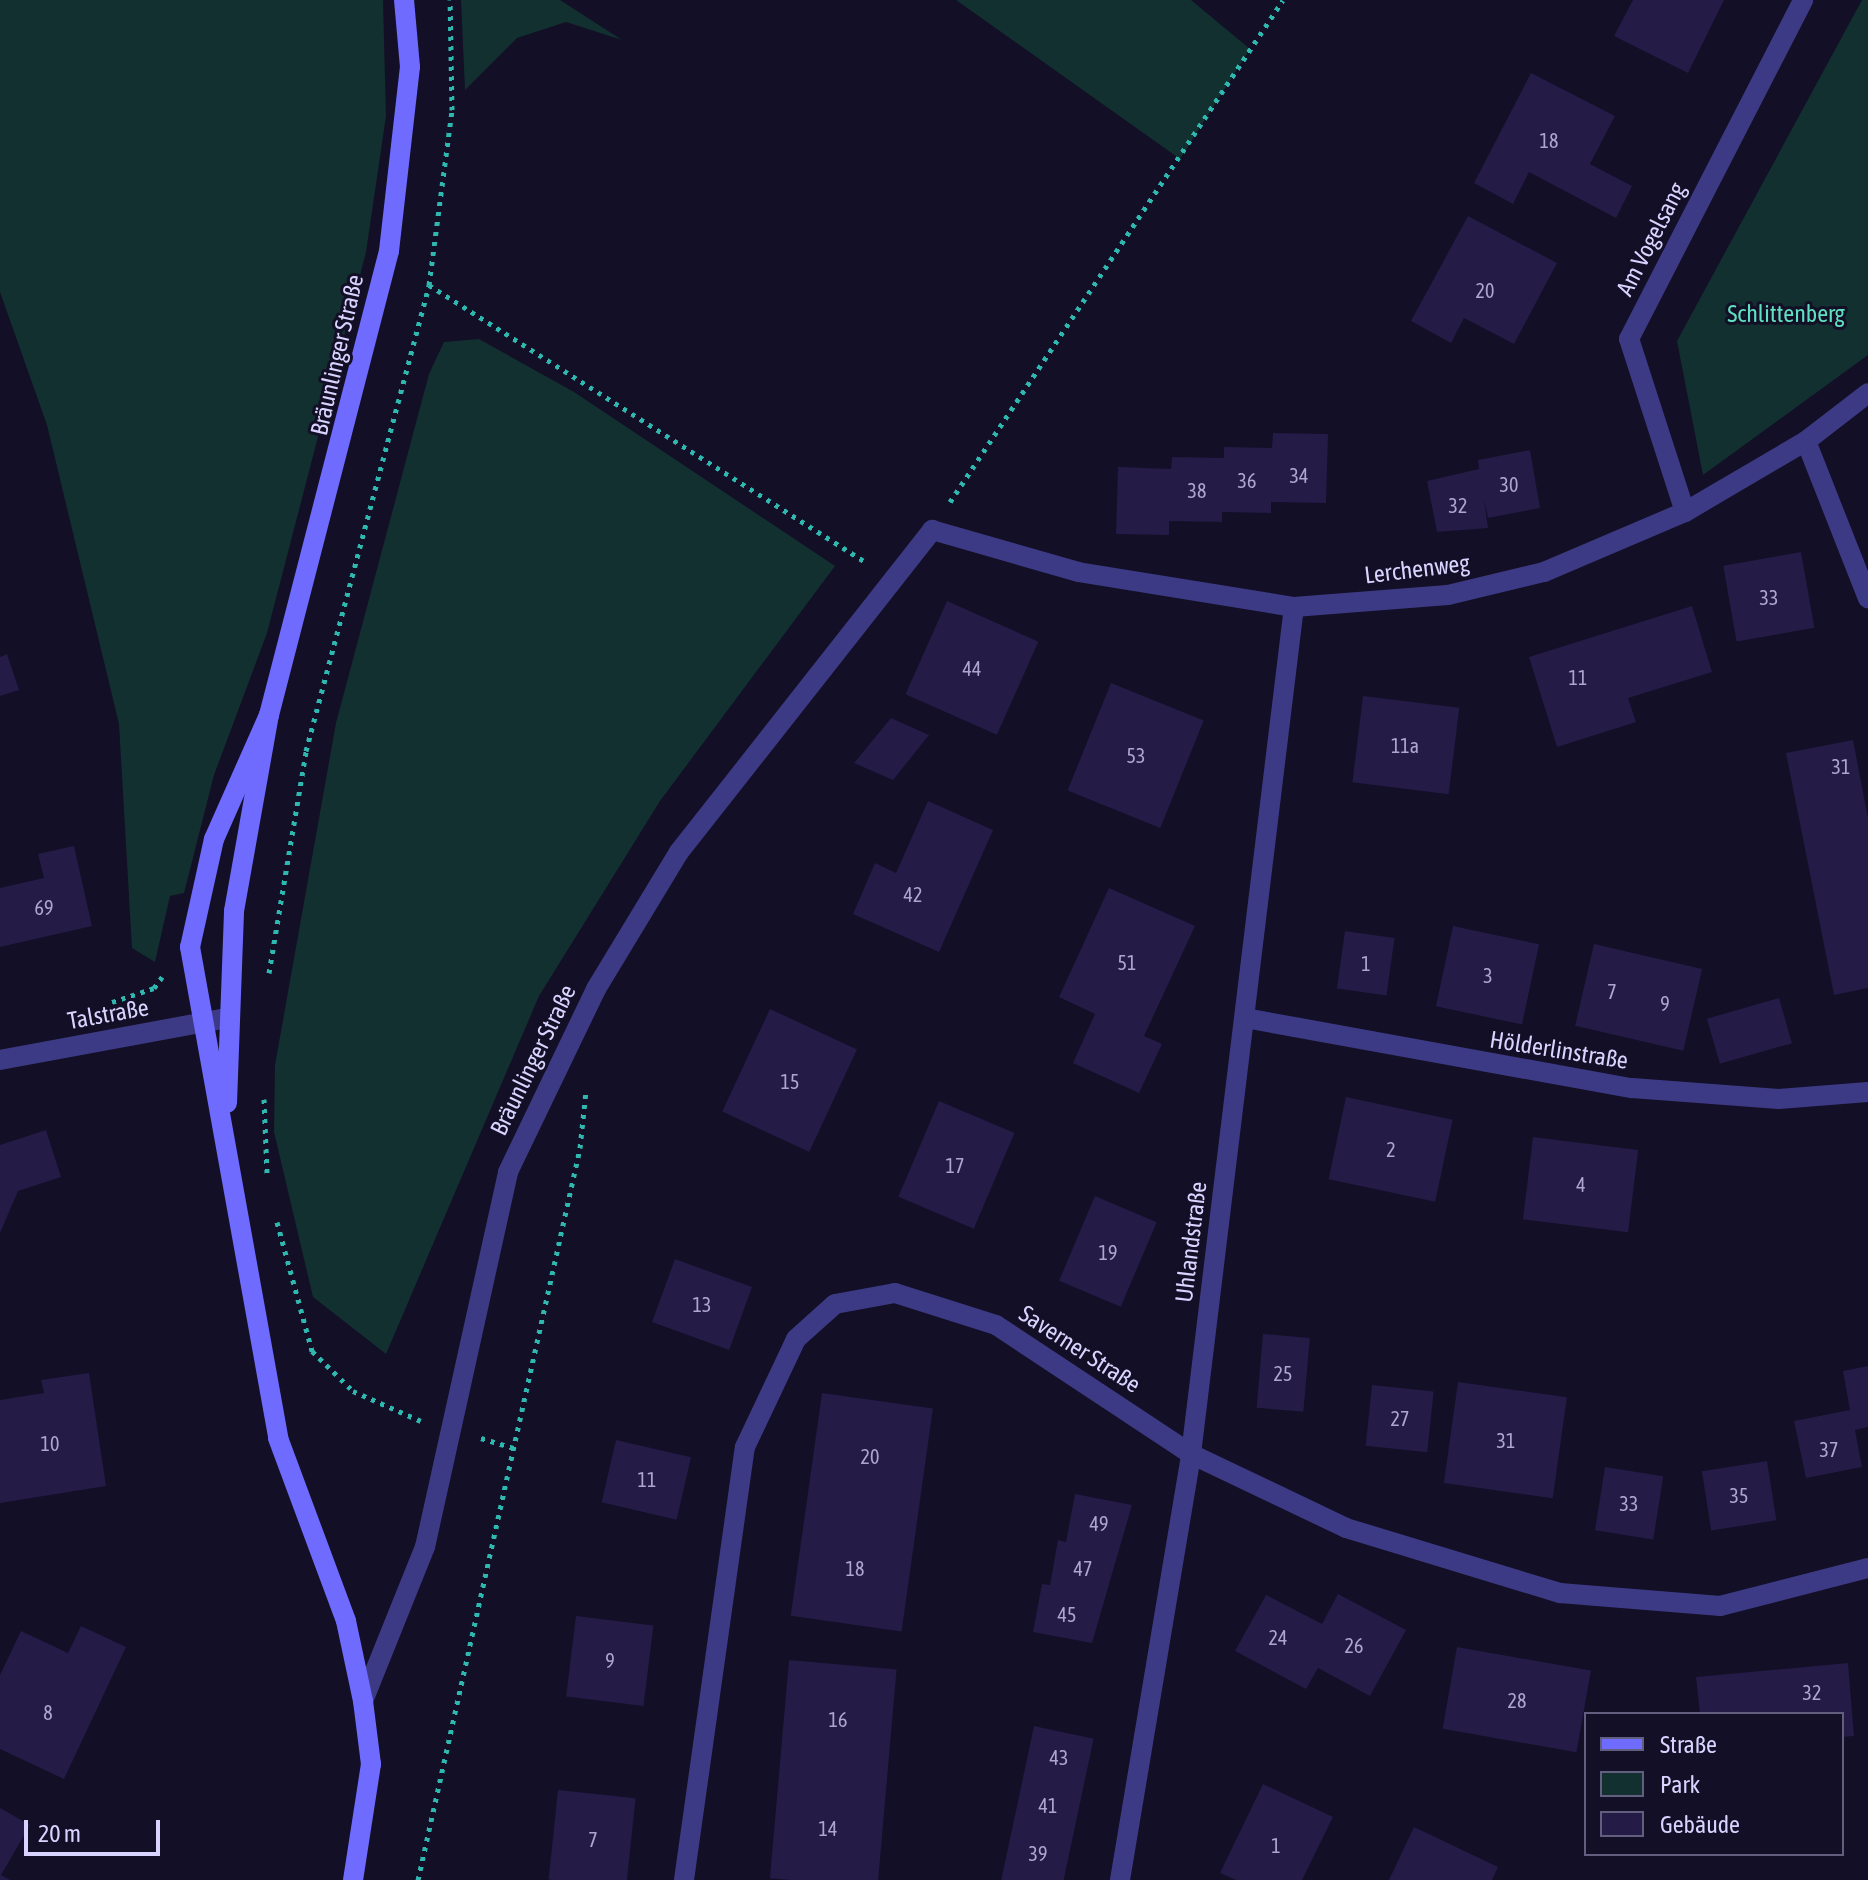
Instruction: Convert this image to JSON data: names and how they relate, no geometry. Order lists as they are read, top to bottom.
{
  "streets": {
    "main road": ["Bräunlinger Straße"],
    "street": [
      "Am Vogelsang",
      "Lerchenweg",
      "Talstraße",
      "Hölderlinstraße",
      "Uhlandstraße",
      "Saverner Straße"
    ]
  },
  "crossings": [
    ["Am Vogelsang", "Lerchenweg"],
    ["Bräunlinger Straße", "Lerchenweg"],
    ["Bräunlinger Straße", "Talstraße"],
    ["Lerchenweg", "Uhlandstraße"],
    ["Hölderlinstraße", "Uhlandstraße"],
    ["Uhlandstraße", "Saverner Straße"]
  ],
  "parks": ["Schlittenberg"],
  "house_numbers": [
    "18",
    "20",
    "34",
    "36",
    "30",
    "38",
    "32",
    "33",
    "44",
    "11",
    "11a",
    "53",
    "31",
    "42",
    "69",
    "51",
    "1",
    "3",
    "7",
    "9",
    "15",
    "2",
    "17",
    "4",
    "19",
    "13",
    "25",
    "27",
    "31",
    "10",
    "37",
    "20",
    "11",
    "35",
    "33",
    "49",
    "18",
    "47",
    "45",
    "24",
    "26",
    "9",
    "32",
    "28",
    "8",
    "16",
    "43",
    "41",
    "14",
    "7",
    "1",
    "39"
  ],
  "legend": ["Straße", "Park", "Gebäude"],
  "scale_bar": "20 m"
}
